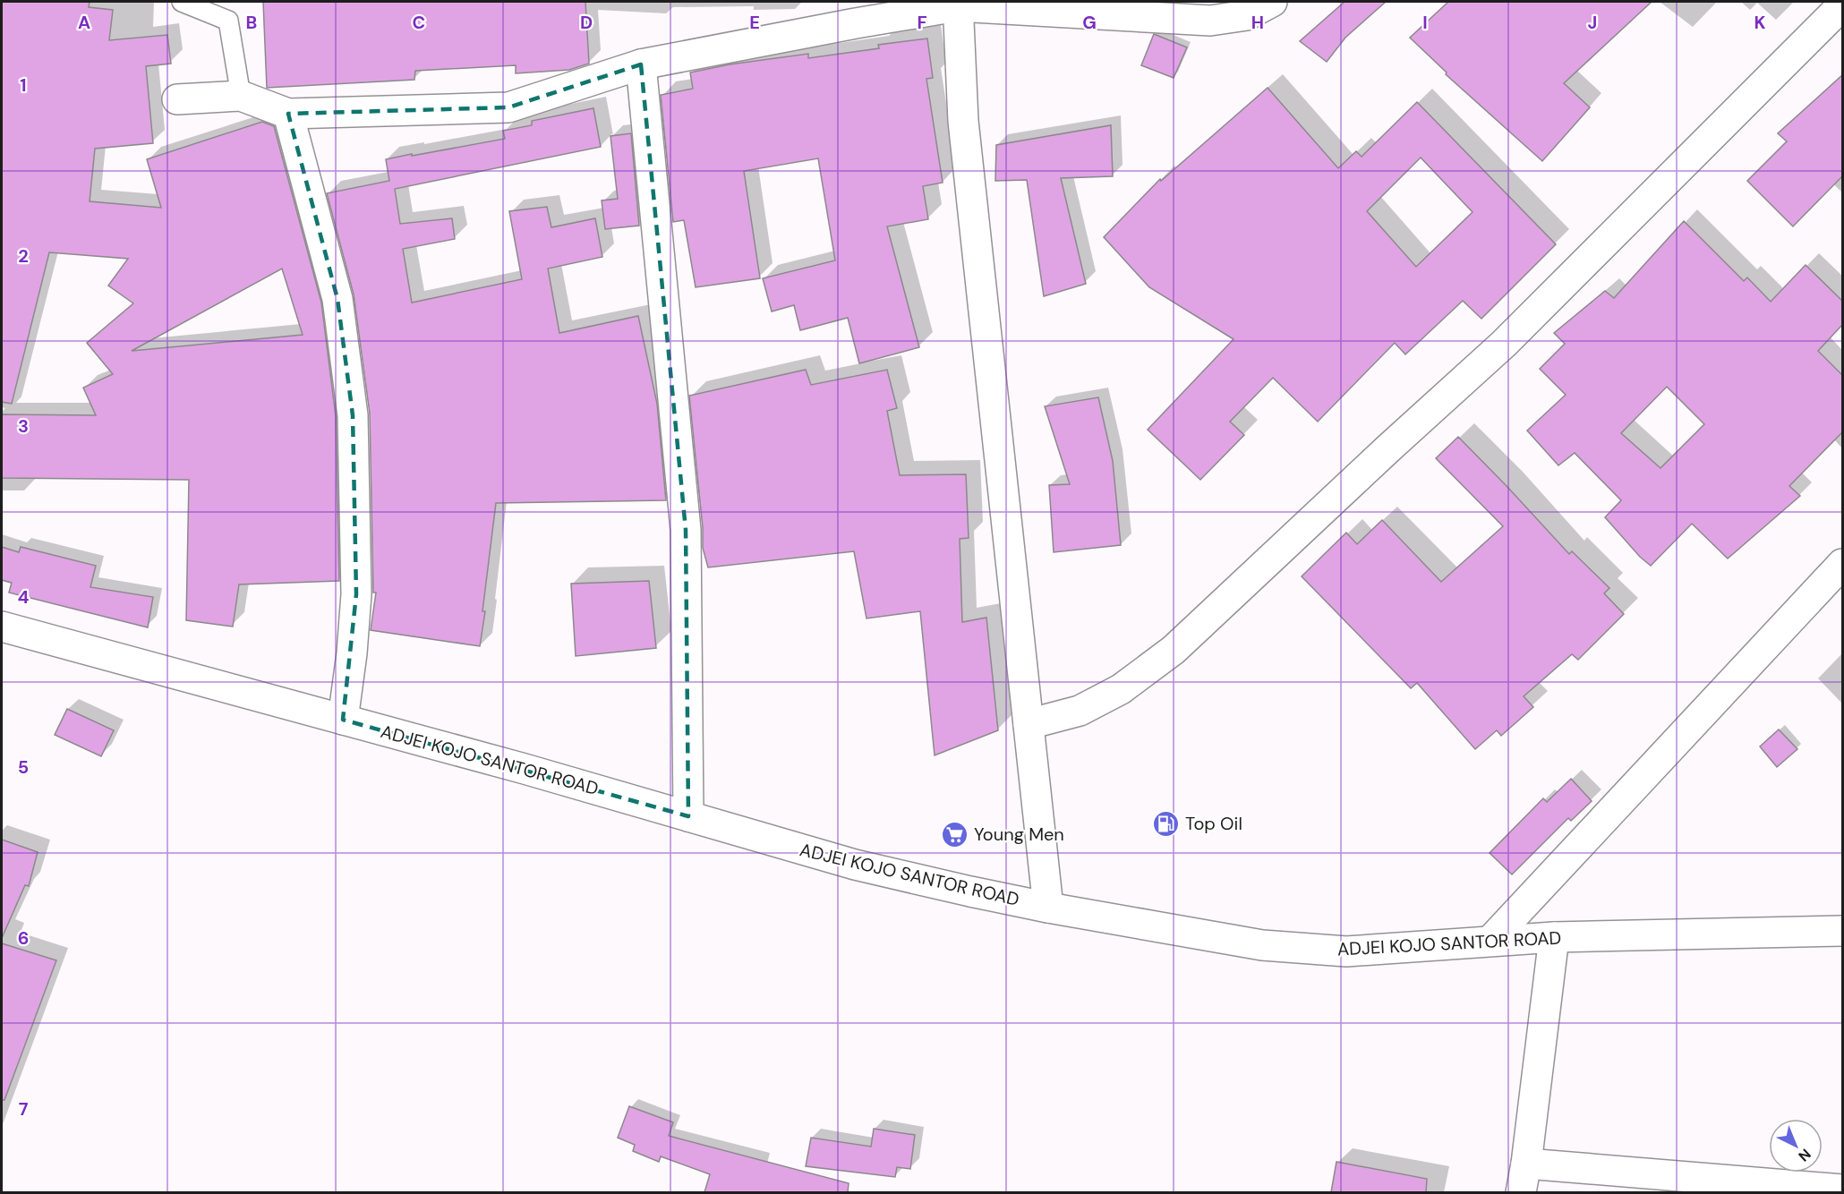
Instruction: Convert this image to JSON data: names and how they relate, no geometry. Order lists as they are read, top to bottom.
{
  "streets": {
    "street": ["ADJEI KOJO SANTOR ROAD"]
  },
  "places": {
    "fuel station": ["Top Oil"],
    "supermarket": ["Young Men"]
  },
  "north": "bottom right",
  "grid": {
    "columns": [
      "A",
      "B",
      "C",
      "D",
      "E",
      "F",
      "G",
      "H",
      "I",
      "J",
      "K"
    ],
    "rows": [
      "1",
      "2",
      "3",
      "4",
      "5",
      "6",
      "7"
    ]
  }
}
